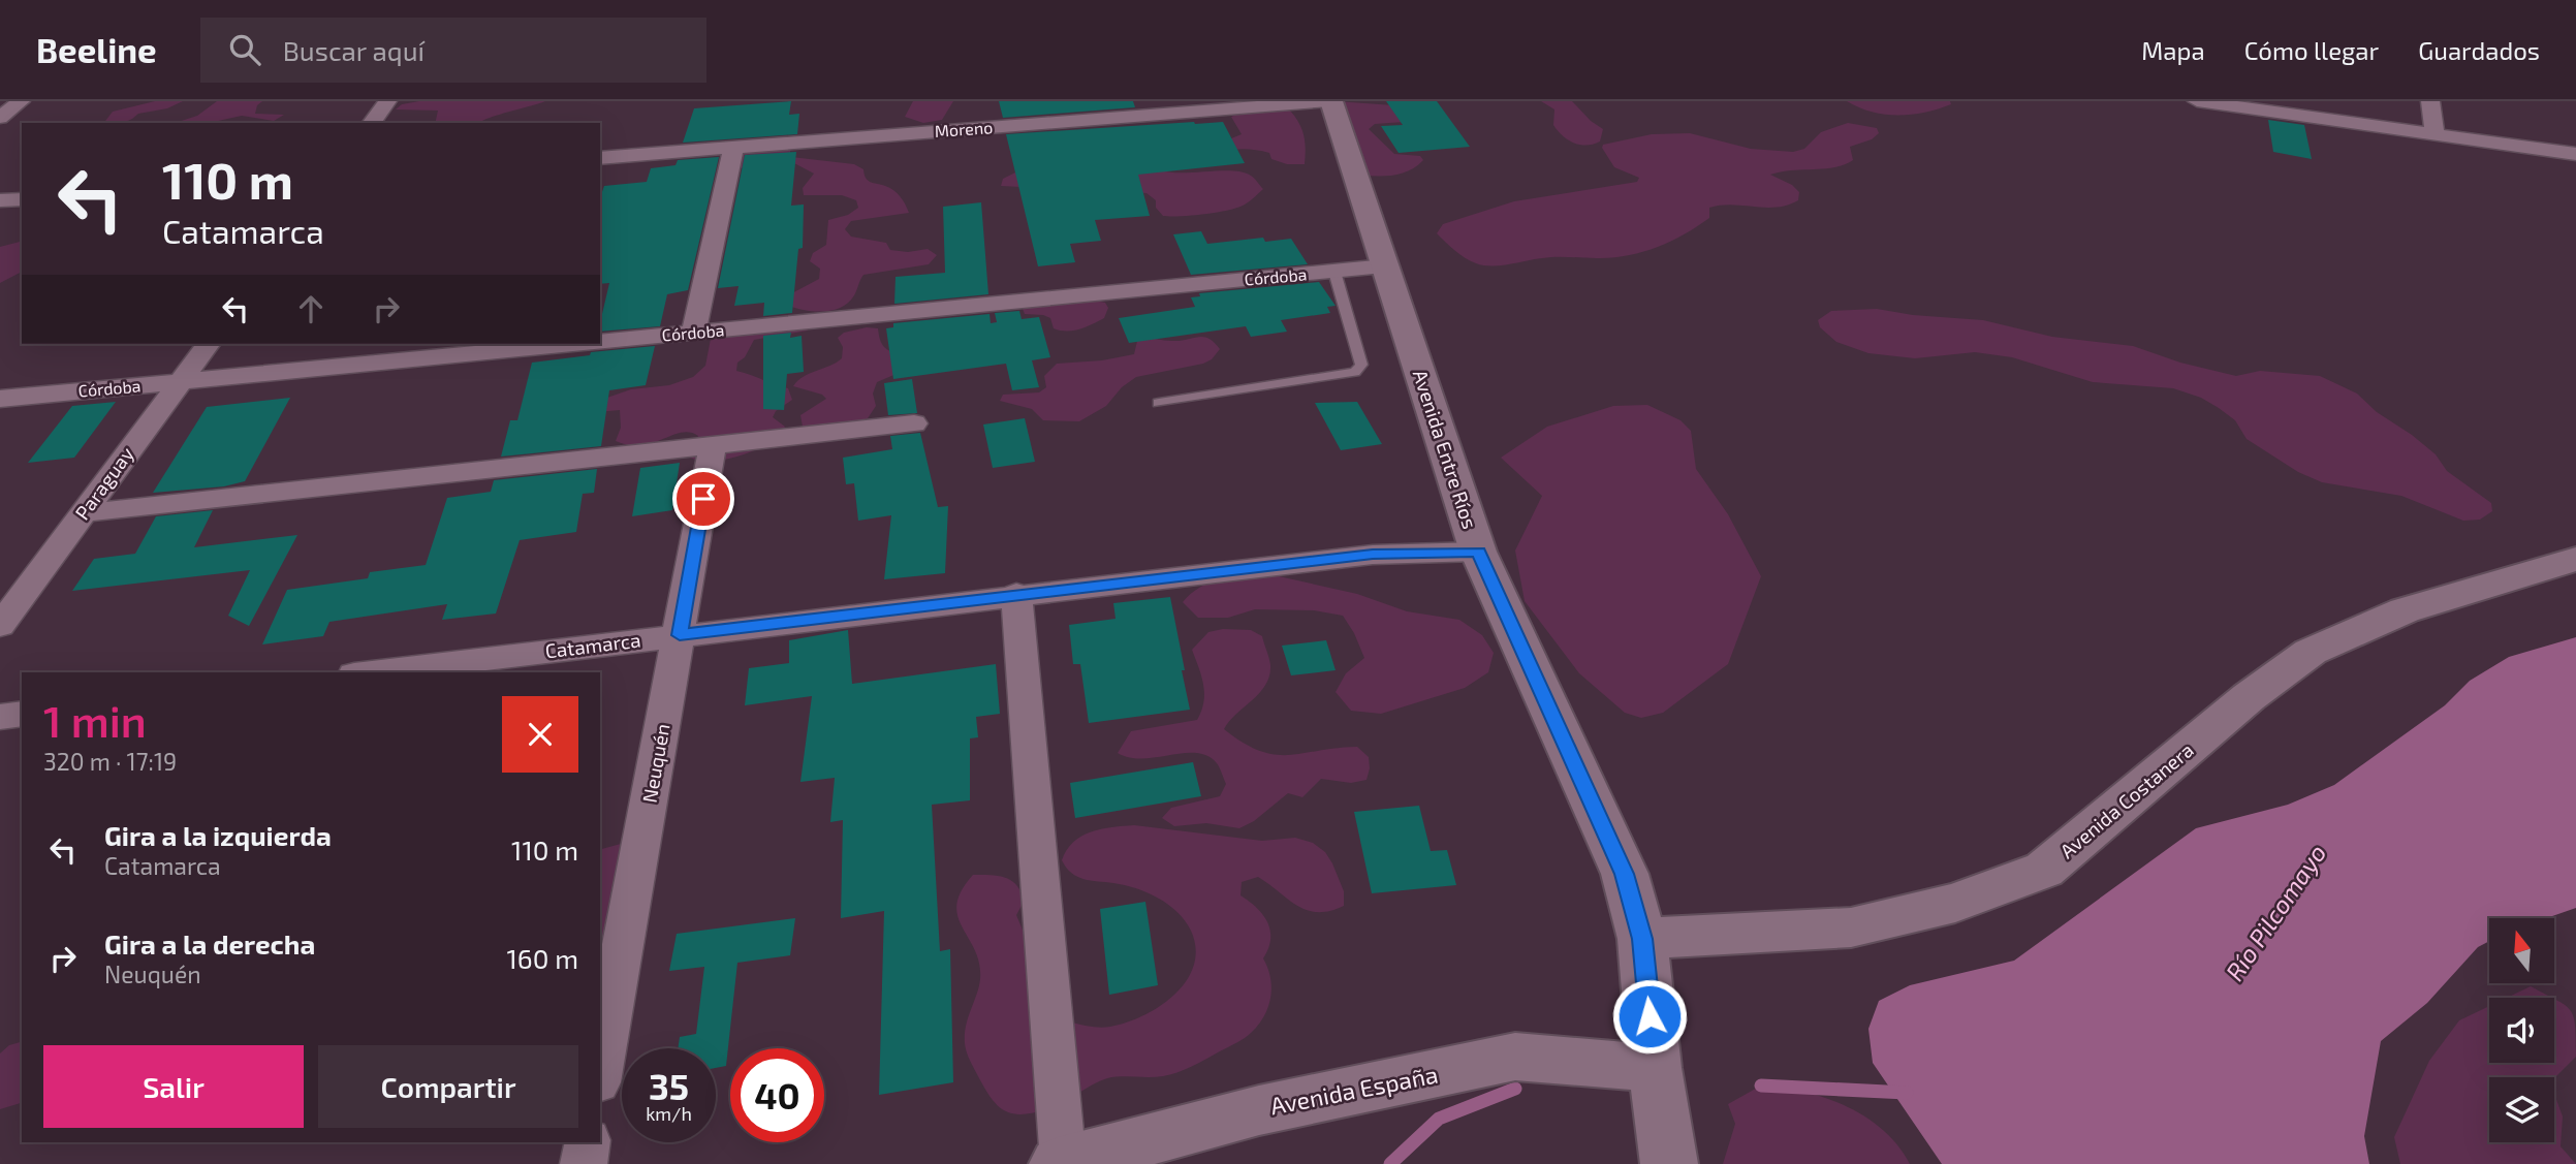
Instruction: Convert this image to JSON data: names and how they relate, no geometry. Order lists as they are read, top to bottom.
{
  "streets": {
    "street": [
      "Moreno",
      "Córdoba",
      "Avenida Entre Ríos",
      "Paraguay",
      "Catamarca",
      "Neuquén",
      "Avenida Costanera",
      "Avenida España"
    ]
  },
  "crossings": [
    ["Moreno", "Avenida Entre Ríos"],
    ["Córdoba", "Avenida Entre Ríos"],
    ["Córdoba", "Paraguay"],
    ["Avenida Entre Ríos", "Catamarca"],
    ["Avenida Entre Ríos", "Avenida Costanera"],
    ["Avenida Entre Ríos", "Avenida España"],
    ["Catamarca", "Neuquén"]
  ],
  "water": ["Río Pilcomayo"],
  "north": "top",
  "page": {
    "header": "Beeline",
    "search": "Buscar aquí",
    "nav": ["Mapa", "Cómo llegar", "Guardados"],
    "turn": ["110 m", "Catamarca"],
    "heading": ["1 min", "320 m · 17:19"],
    "list": [
      {
        "name": "Gira a la izquierda",
        "note": "Catamarca",
        "value": "110 m"
      },
      {
        "name": "Gira a la derecha",
        "note": "Neuquén",
        "value": "160 m"
      }
    ],
    "buttons": ["Salir", "Compartir"],
    "speed": "35 km/h",
    "limit": "40"
  }
}
